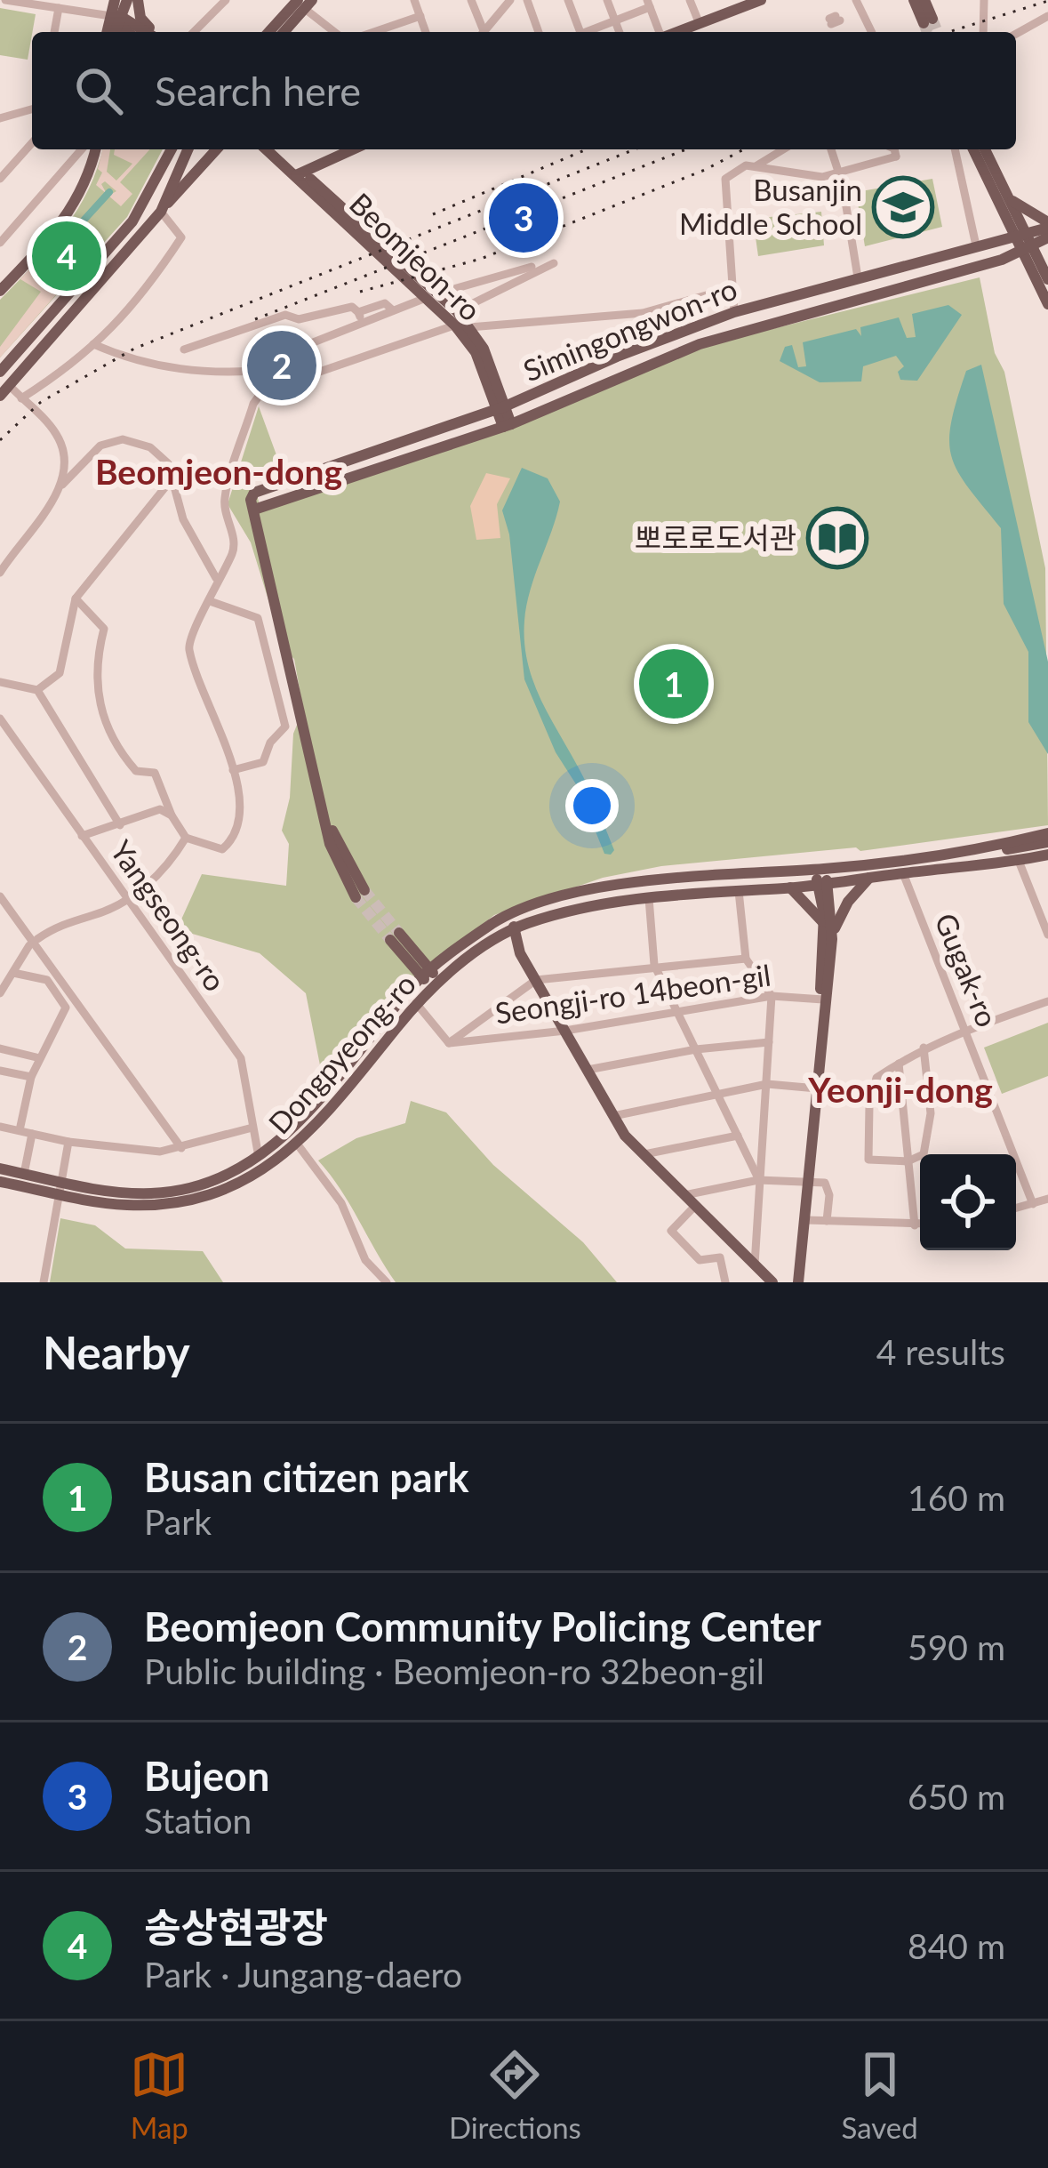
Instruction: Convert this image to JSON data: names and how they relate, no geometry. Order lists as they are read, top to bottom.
{
  "streets": {
    "main road": ["Beomjeon-ro", "Simingongwon-ro", "Dongpyeong-ro"],
    "street": ["Yangseong-ro", "Gugak-ro", "Seongji-ro 14beon-gil"]
  },
  "crossings": [
    ["Beomjeon-ro", "Simingongwon-ro"],
    ["Yangseong-ro", "Dongpyeong-ro"],
    ["Gugak-ro", "Dongpyeong-ro"]
  ],
  "districts": ["Beomjeon-dong", "Yeonji-dong"],
  "places": {
    "school or university": ["Busanjin Middle School"],
    "library": ["뽀로로도서관"]
  },
  "page": {
    "search": "Search here",
    "pins": [
      "3",
      "4",
      "2",
      "1"
    ],
    "heading": ["Nearby", "4 results"],
    "list": [
      {
        "mark": "1",
        "name": "Busan citizen park",
        "note": "Park",
        "value": "160 m"
      },
      {
        "mark": "2",
        "name": "Beomjeon Community Policing Center",
        "note": "Public building · Beomjeon-ro 32beon-gil",
        "value": "590 m"
      },
      {
        "mark": "3",
        "name": "Bujeon",
        "note": "Station",
        "value": "650 m"
      },
      {
        "mark": "4",
        "name": "송상현광장",
        "note": "Park · Jungang-daero",
        "value": "840 m"
      }
    ],
    "nav": ["Map", "Directions", "Saved"]
  }
}
